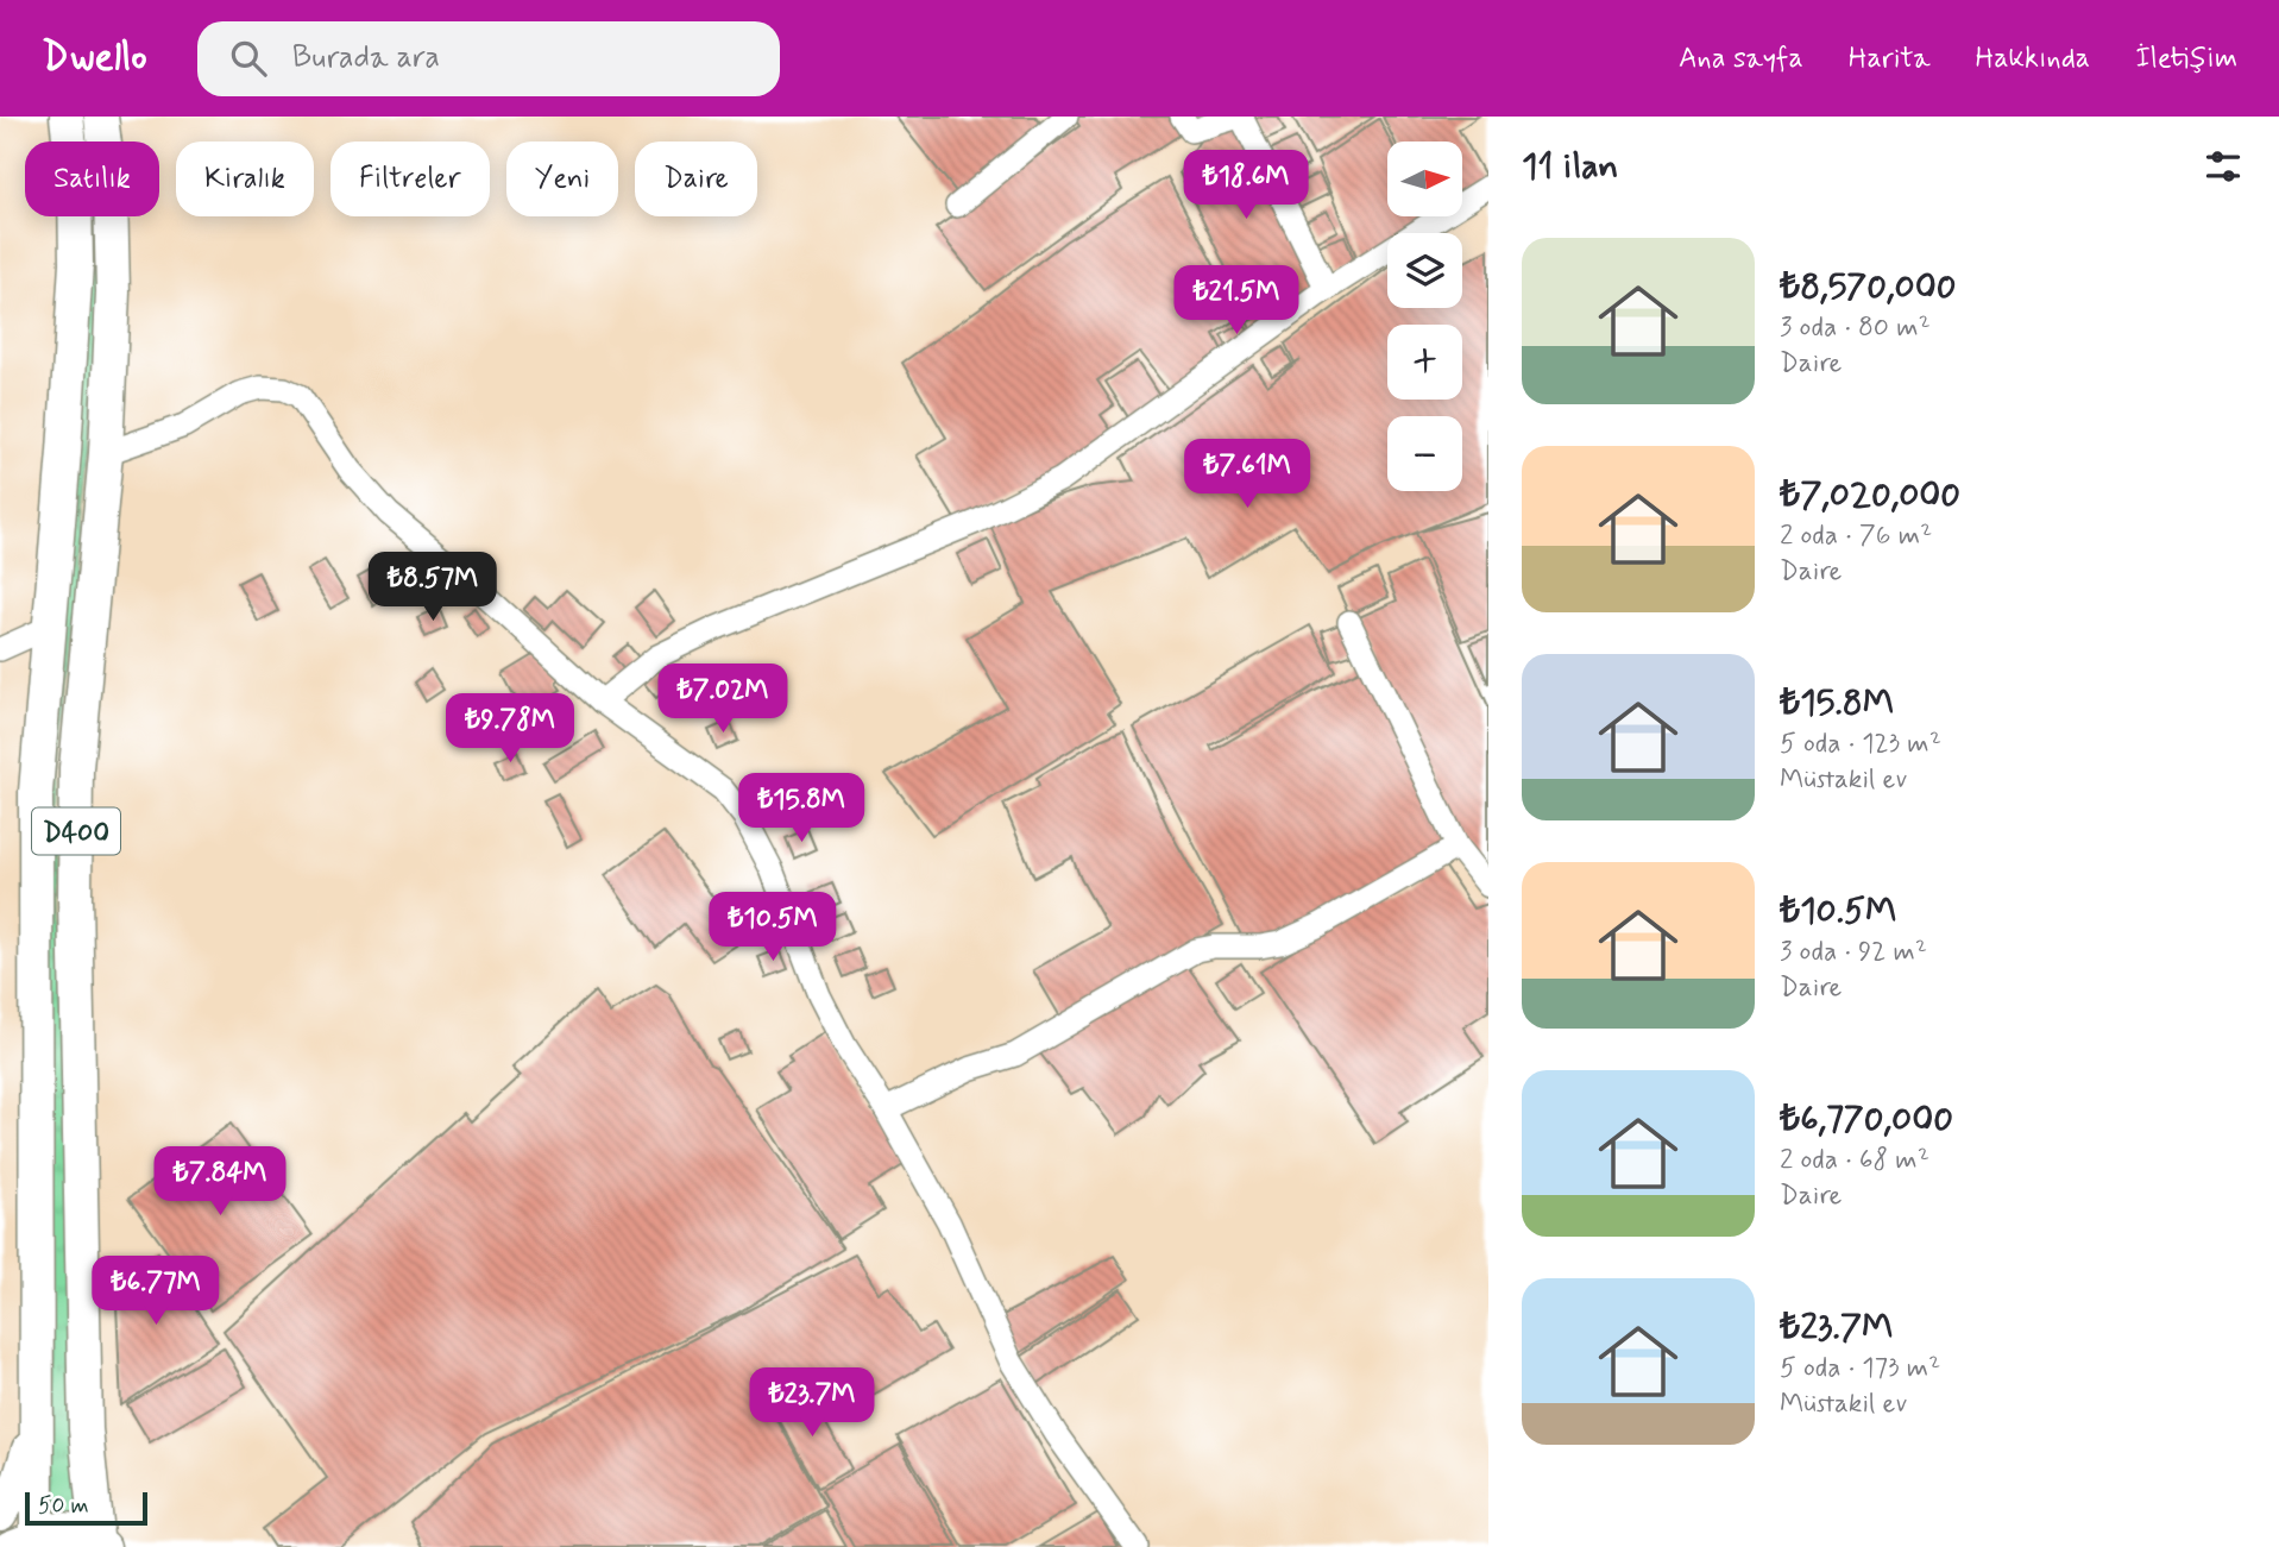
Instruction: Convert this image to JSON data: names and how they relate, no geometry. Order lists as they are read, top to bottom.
{
  "streets": {
    "highway": ["D400"]
  },
  "scale_bar": "50 m",
  "north": "right",
  "page": {
    "header": "Dwello",
    "search": "Burada ara",
    "nav": [
      "Ana sayfa",
      "Harita",
      "Hakkında",
      "İletişim"
    ],
    "heading": "11 ilan",
    "map_buttons": ["+", "−"],
    "chip": [
      "Satılık",
      "Kiralık",
      "Filtreler",
      "Yeni",
      "Daire"
    ],
    "price": [
      "₺18.6M",
      "₺21.5M",
      "₺7.61M",
      "₺8.57M",
      "₺7.02M",
      "₺9.78M",
      "₺15.8M",
      "₺10.5M",
      "₺7.84M",
      "₺6.77M",
      "₺23.7M"
    ],
    "list": [
      {
        "name": "₺8,570,000",
        "note": "3 oda · 80 m² · Daire"
      },
      {
        "name": "₺7,020,000",
        "note": "2 oda · 76 m² · Daire"
      },
      {
        "name": "₺15.8M",
        "note": "5 oda · 123 m² · Müstakil ev"
      },
      {
        "name": "₺10.5M",
        "note": "3 oda · 92 m² · Daire"
      },
      {
        "name": "₺6,770,000",
        "note": "2 oda · 68 m² · Daire"
      },
      {
        "name": "₺23.7M",
        "note": "5 oda · 173 m² · Müstakil ev"
      }
    ],
    "scale": "50 m"
  }
}
